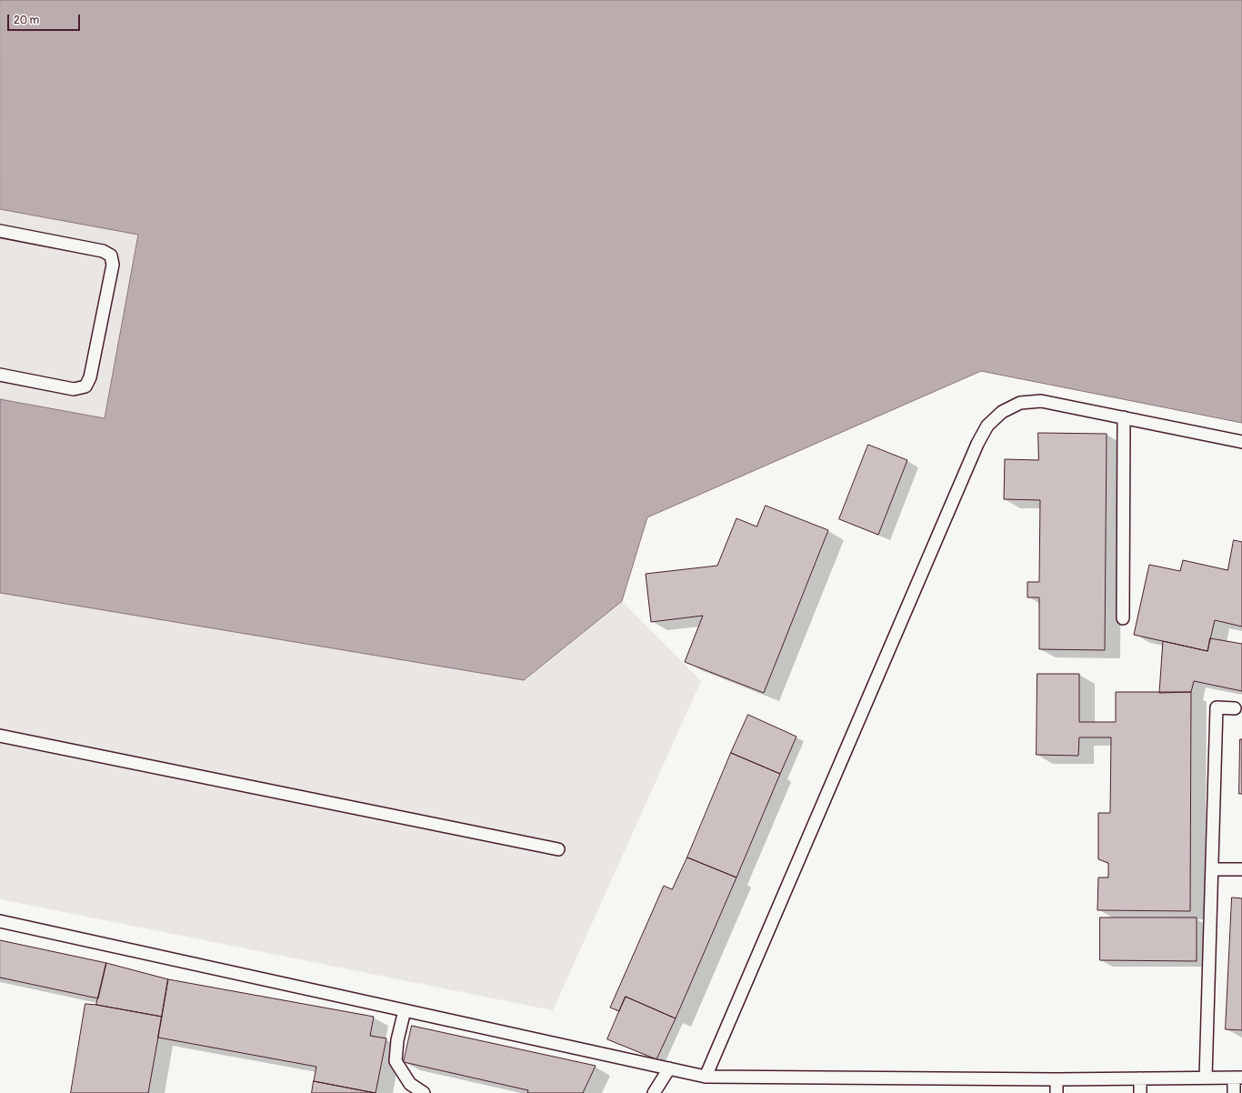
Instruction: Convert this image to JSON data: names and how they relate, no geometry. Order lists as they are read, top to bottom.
{
  "scale_bar": "20 m"
}
